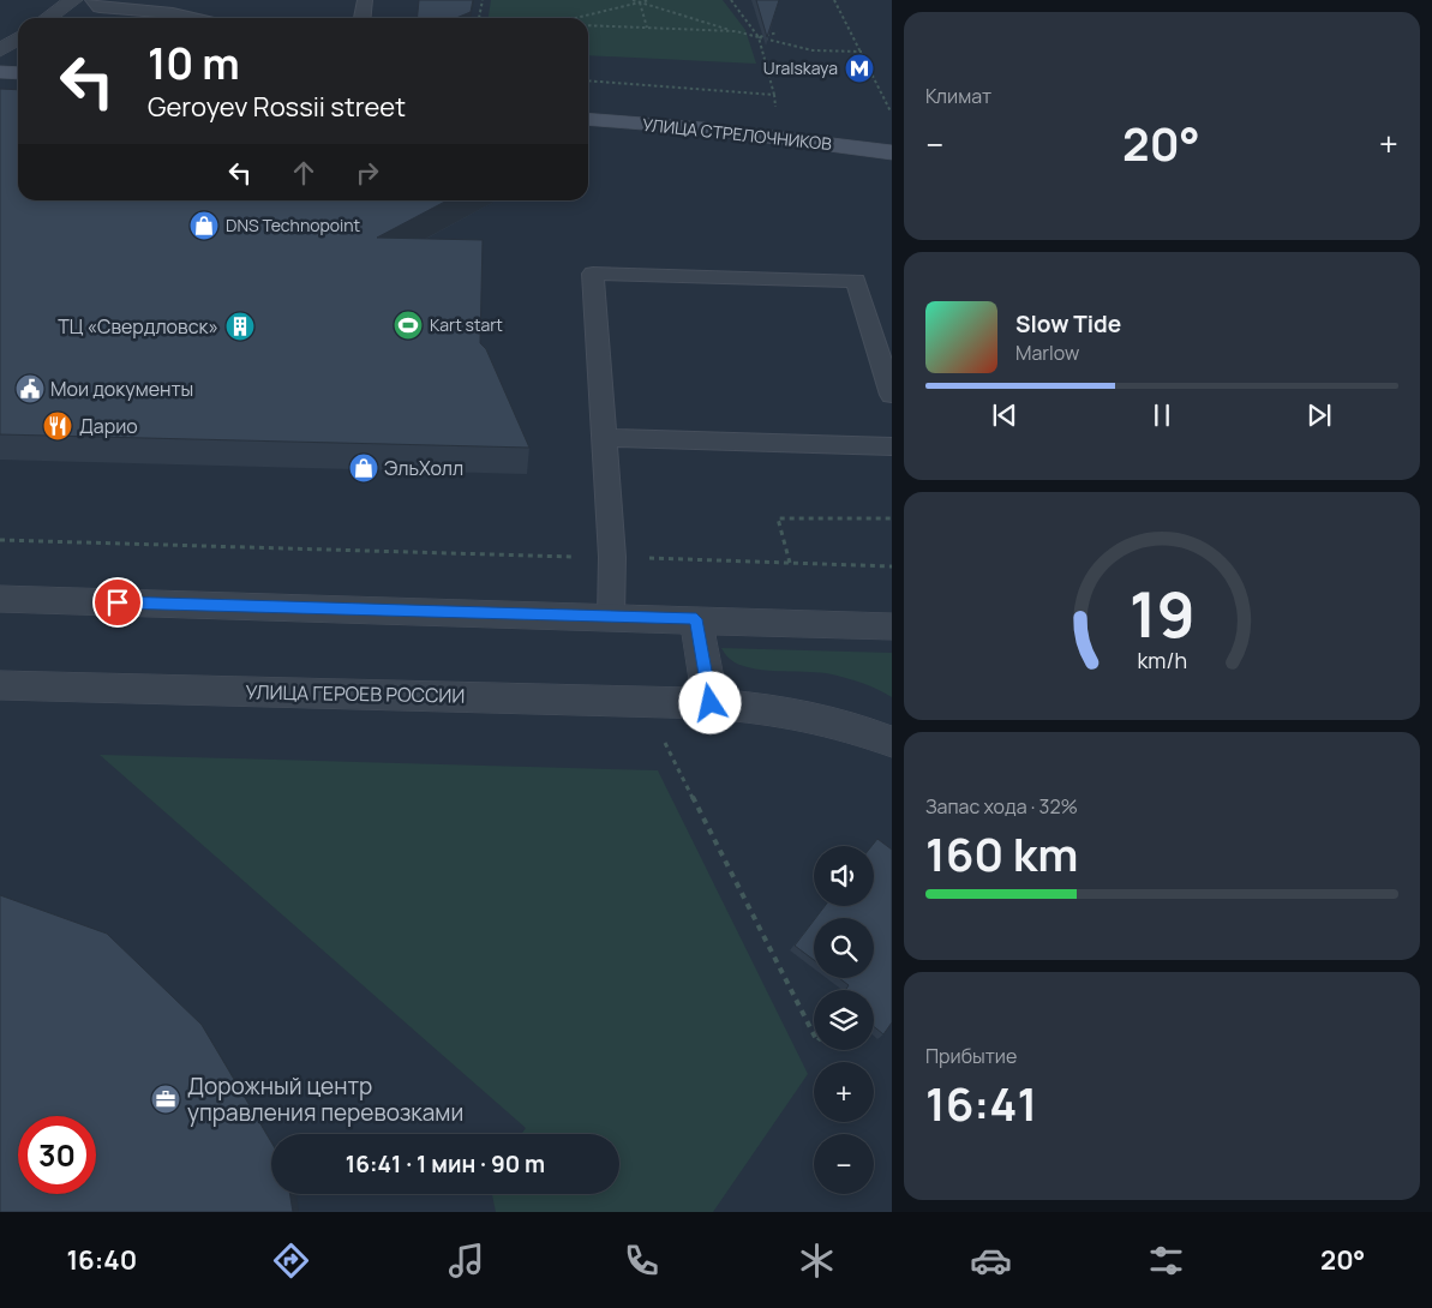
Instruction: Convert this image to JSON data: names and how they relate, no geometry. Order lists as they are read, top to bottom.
{
  "streets": {
    "main road": ["УЛИЦА СТРЕЛОЧНИКОВ"],
    "street": ["УЛИЦА ГЕРОЕВ РОССИИ"]
  },
  "places": {
    "metro station": ["Uralskaya"],
    "shop": ["DNS Technopoint", "ЭльХолл"],
    "sports": ["Kart start"],
    "building": ["ТЦ «Свердловск»"],
    "public building": ["Мои документы"],
    "restaurant": ["Дарио"],
    "office": ["Дорожный центр управления перевозками"]
  },
  "page": {
    "tile": [
      "Климат",
      ["Запас хода · 32%", "160 km"],
      ["Прибытие", "16:41"]
    ],
    "turn": ["10 m", "Geroyev Rossii street"],
    "heat": ["−", "20°", "+"],
    "song": ["Slow Tide", "Marlow"],
    "map_buttons": ["+", "−"],
    "limit": "30",
    "trip": "16:41 · 1 мин · 90 m",
    "tabs": ["16:40", "20°"],
    "gauge": ["19", "km/h"]
  }
}
